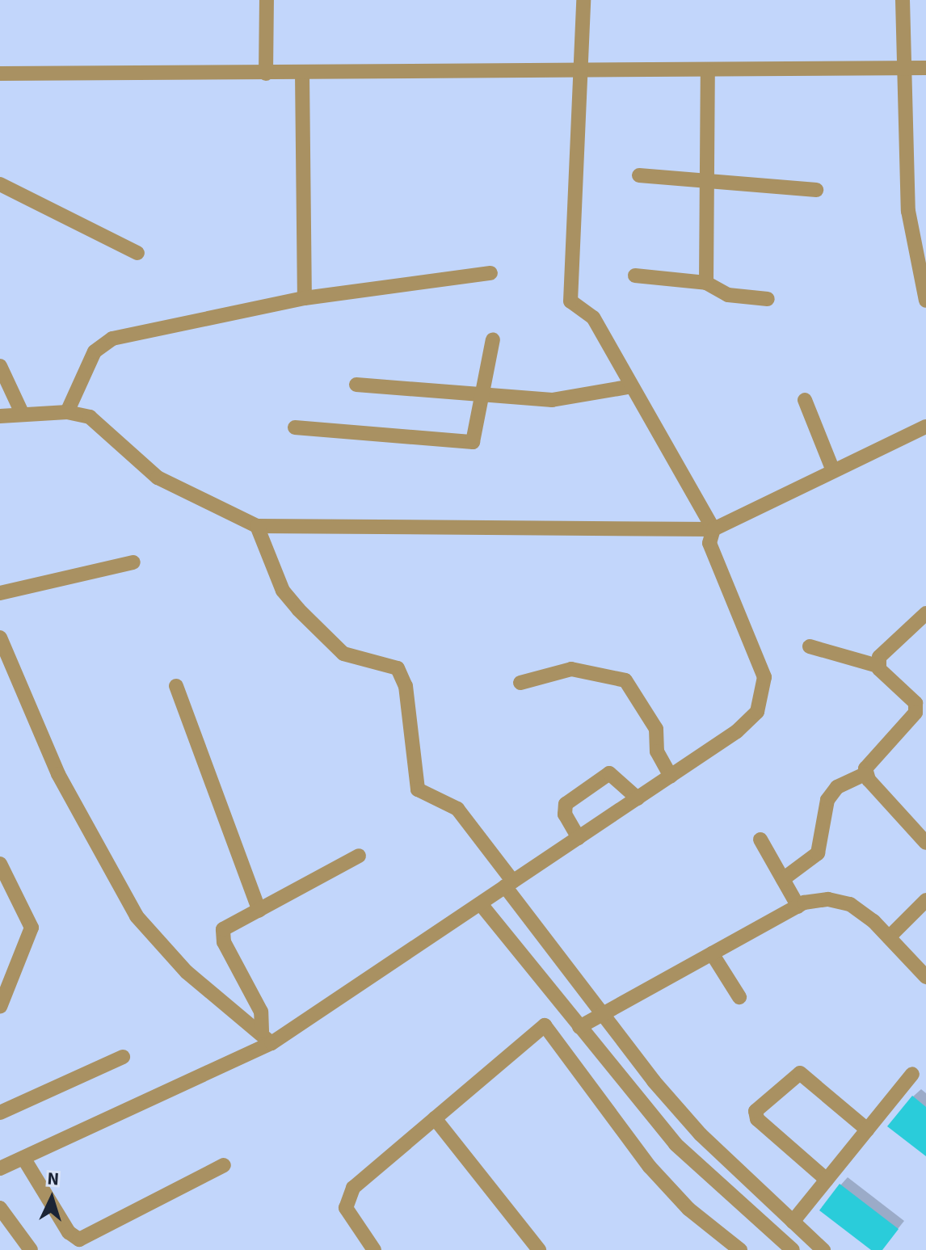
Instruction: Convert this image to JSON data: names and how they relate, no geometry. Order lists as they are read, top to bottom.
{
  "north": "top"
}
